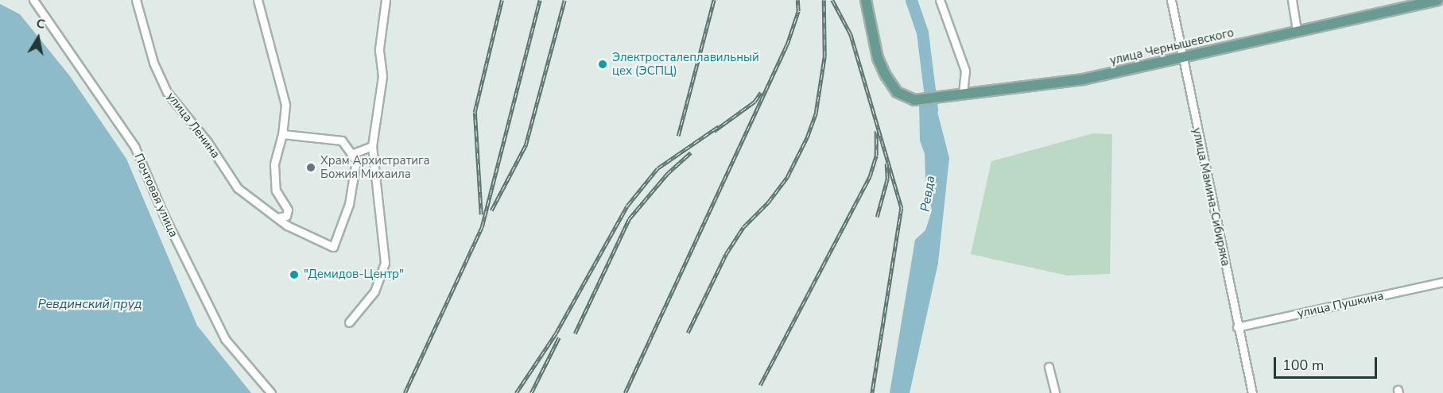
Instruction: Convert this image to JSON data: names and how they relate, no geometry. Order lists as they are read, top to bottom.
{
  "streets": {
    "main road": ["улица Чернышевского"],
    "street": [
      "улица Ленина",
      "Почтовая улица",
      "улица Мамина-Сибиряка",
      "улица Пушкина"
    ]
  },
  "crossings": [
    ["улица Чернышевского", "улица Мамина-Сибиряка"],
    ["улица Мамина-Сибиряка", "улица Пушкина"]
  ],
  "water": ["Ревда", "Ревдинский пруд"],
  "places": ["Электросталеплавильный цех (ЭСПЦ)", "Храм Архистратига Божия Михаила", "\"Демидов-Центр\""],
  "scale_bar": "100 m",
  "north": "top"
}
